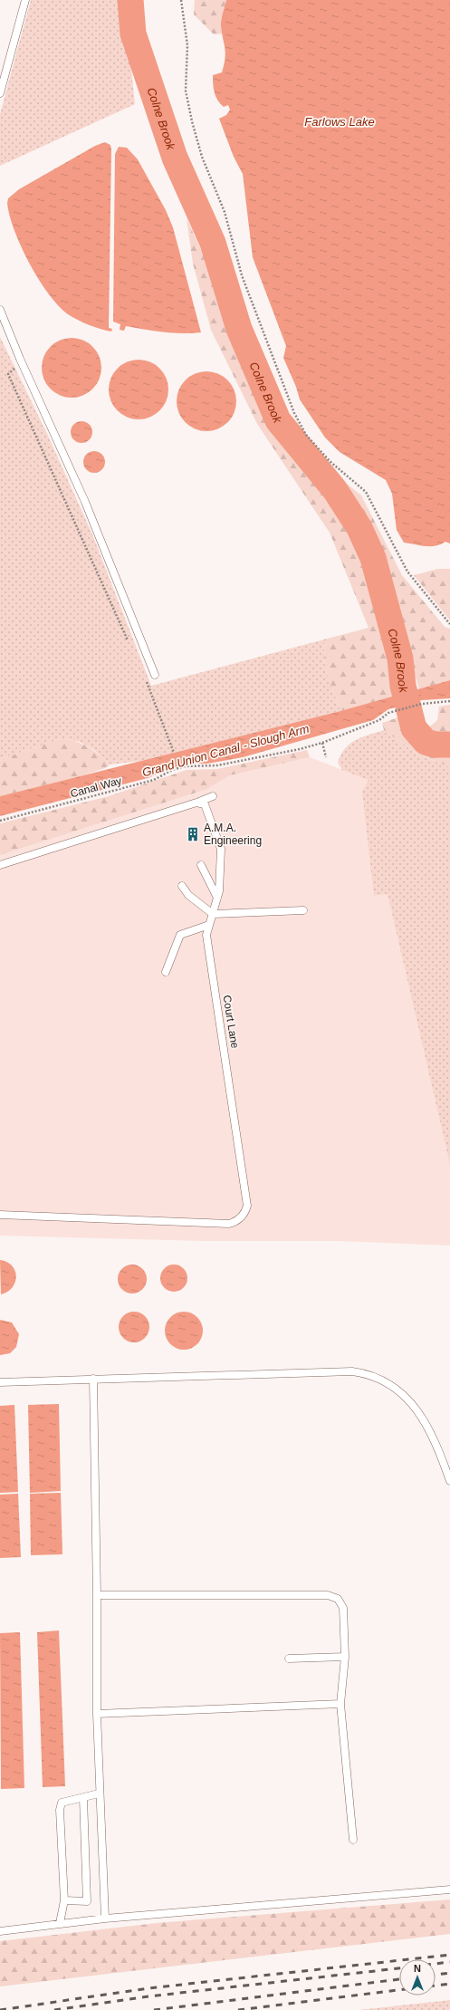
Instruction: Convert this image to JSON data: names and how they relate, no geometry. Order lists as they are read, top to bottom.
{
  "streets": {
    "lane": ["Court Lane"],
    "path": ["Canal Way"]
  },
  "water": ["Colne Brook", "Farlows Lake", "Grand Union Canal - Slough Arm"],
  "places": {
    "building": ["A.M.A. Engineering"]
  },
  "north": "top"
}
